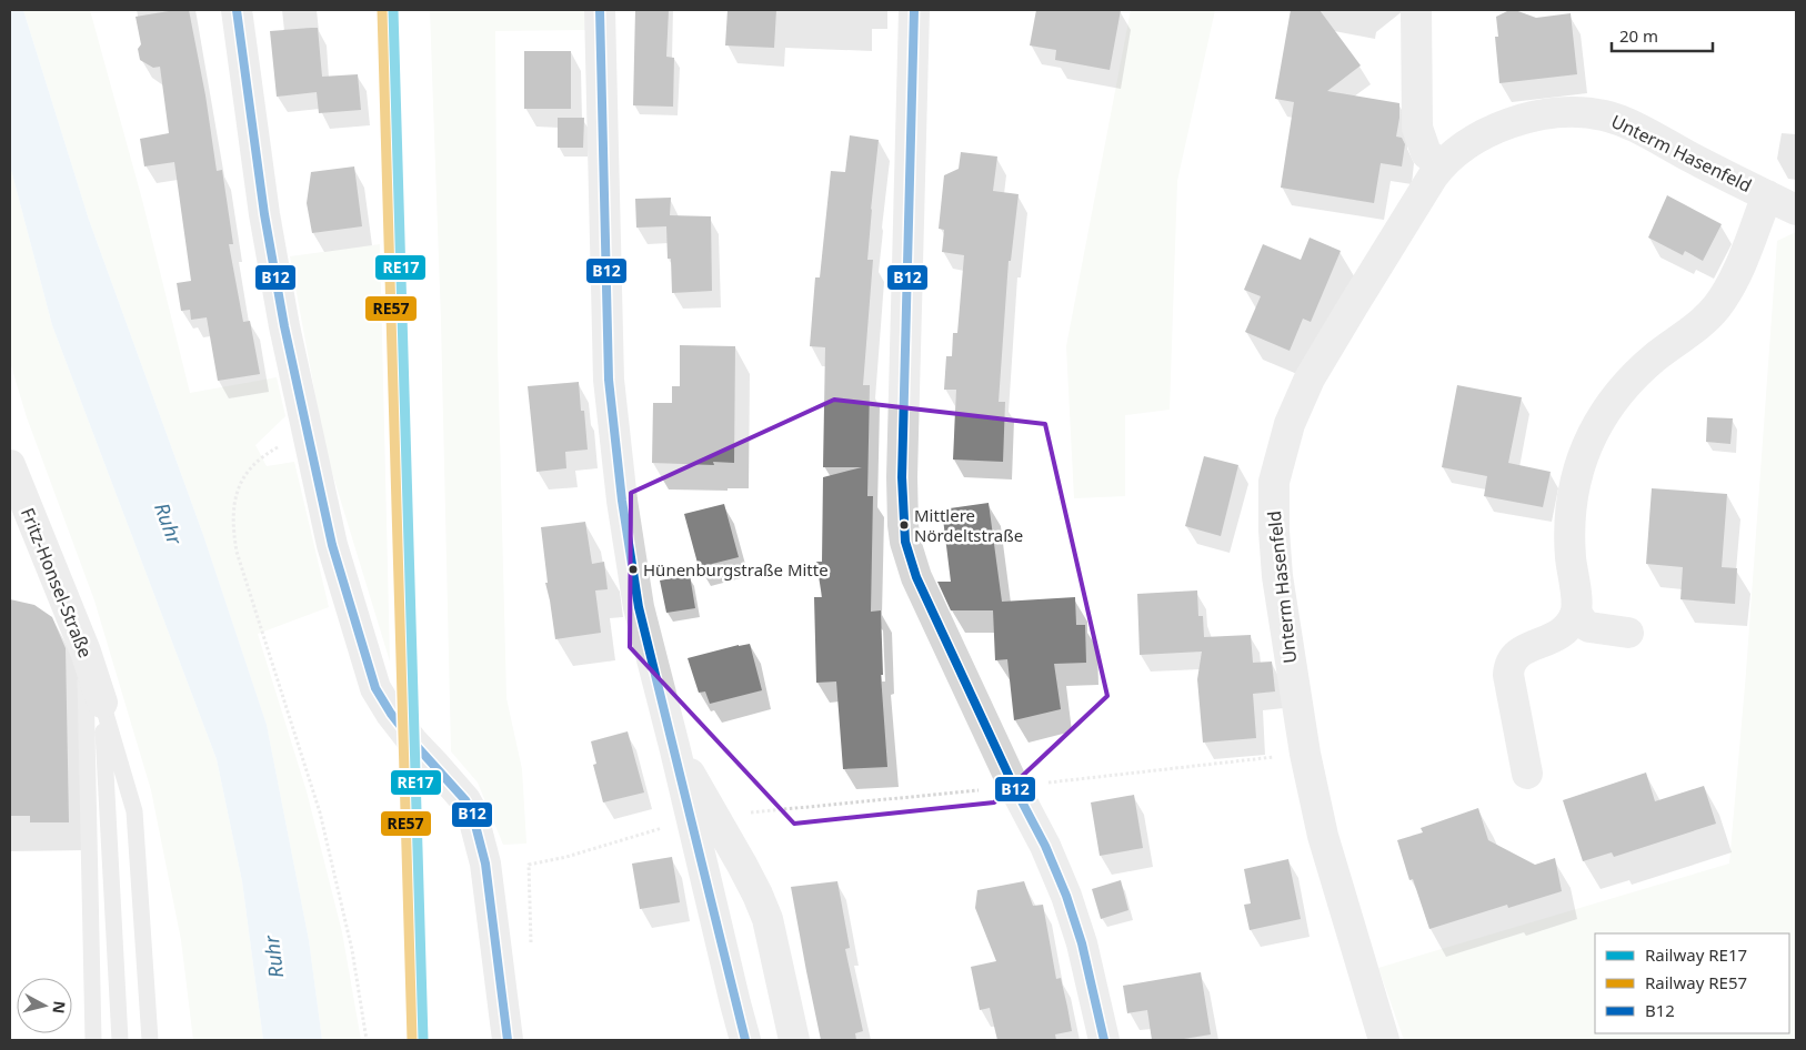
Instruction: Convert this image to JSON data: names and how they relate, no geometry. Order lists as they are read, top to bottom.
{
  "streets": {
    "street": ["Unterm Hasenfeld", "Fritz-Honsel-Straße"]
  },
  "water": ["Ruhr"],
  "places": ["Mittlere Nördeltstraße", "Hünenburgstraße Mitte"],
  "lines": ["rail line RE17", "rail line RE57", "transit line B12"],
  "legend": ["Railway RE17", "Railway RE57", "B12"],
  "scale_bar": "20 m",
  "north": "right"
}
